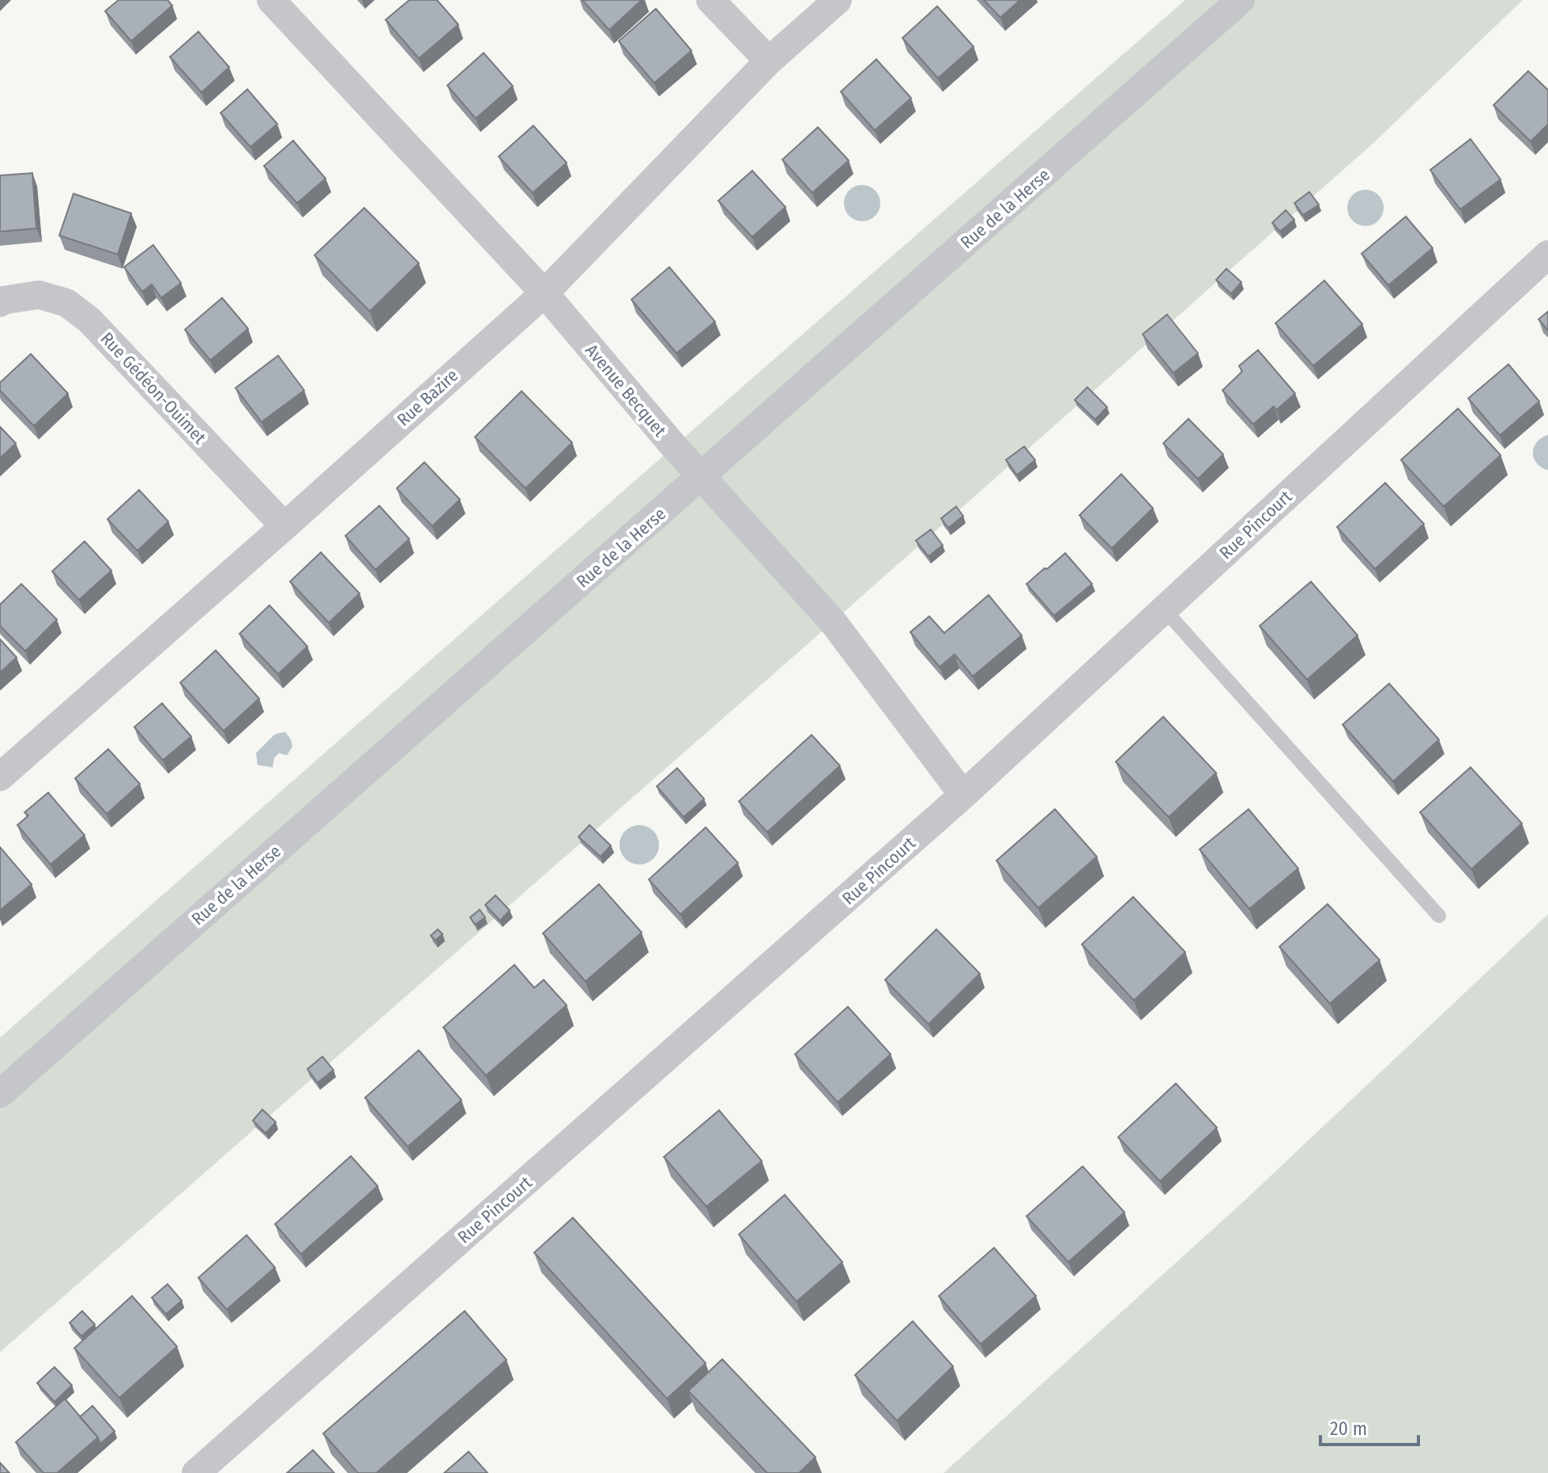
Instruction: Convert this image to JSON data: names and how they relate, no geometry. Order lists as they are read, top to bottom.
{
  "streets": {
    "street": [
      "Rue de la Herse",
      "Rue Gédéon-Ouimet",
      "Avenue Becquet",
      "Rue Bazire",
      "Rue Pincourt"
    ]
  },
  "crossings": [
    ["Rue de la Herse", "Avenue Becquet"],
    ["Rue Gédéon-Ouimet", "Rue Bazire"],
    ["Avenue Becquet", "Rue Bazire"],
    ["Avenue Becquet", "Rue Pincourt"]
  ],
  "scale_bar": "20 m"
}
